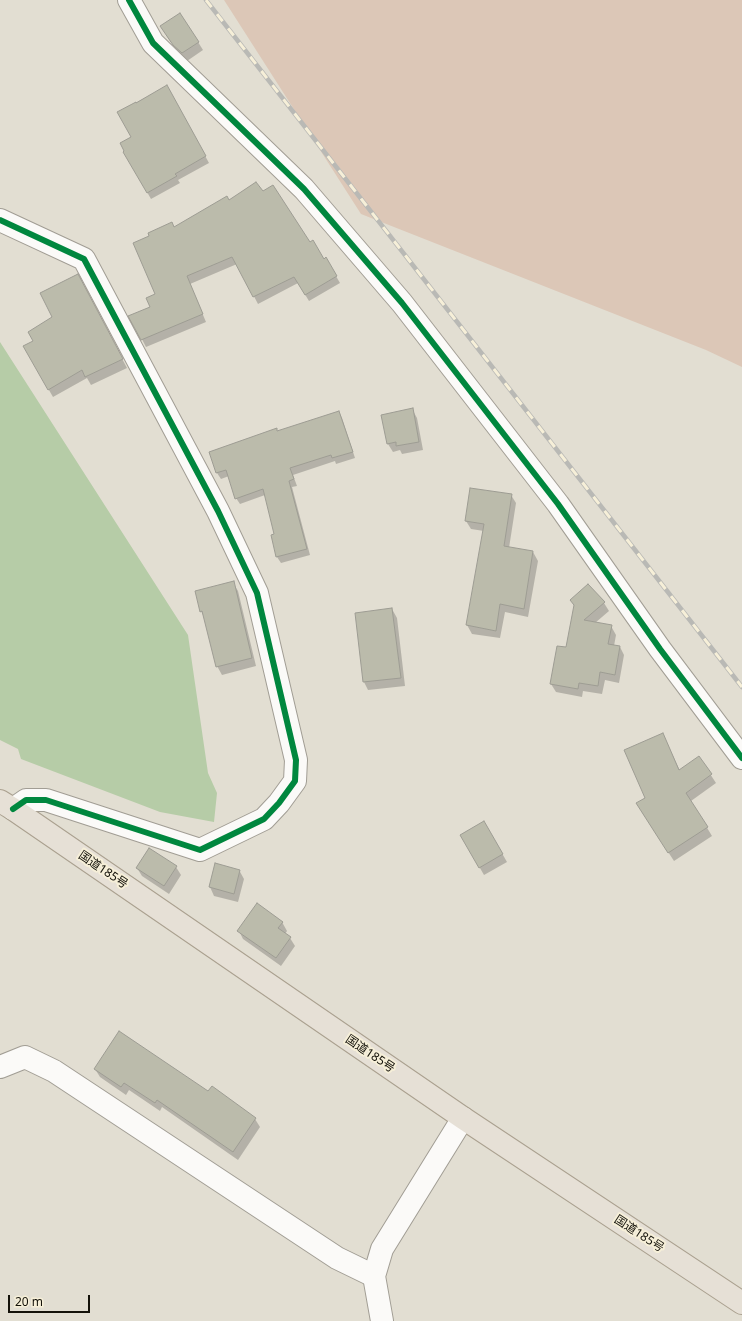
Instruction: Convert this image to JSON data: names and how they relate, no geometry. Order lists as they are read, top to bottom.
{
  "streets": {
    "highway": ["国道185号"]
  },
  "scale_bar": "20 m"
}
